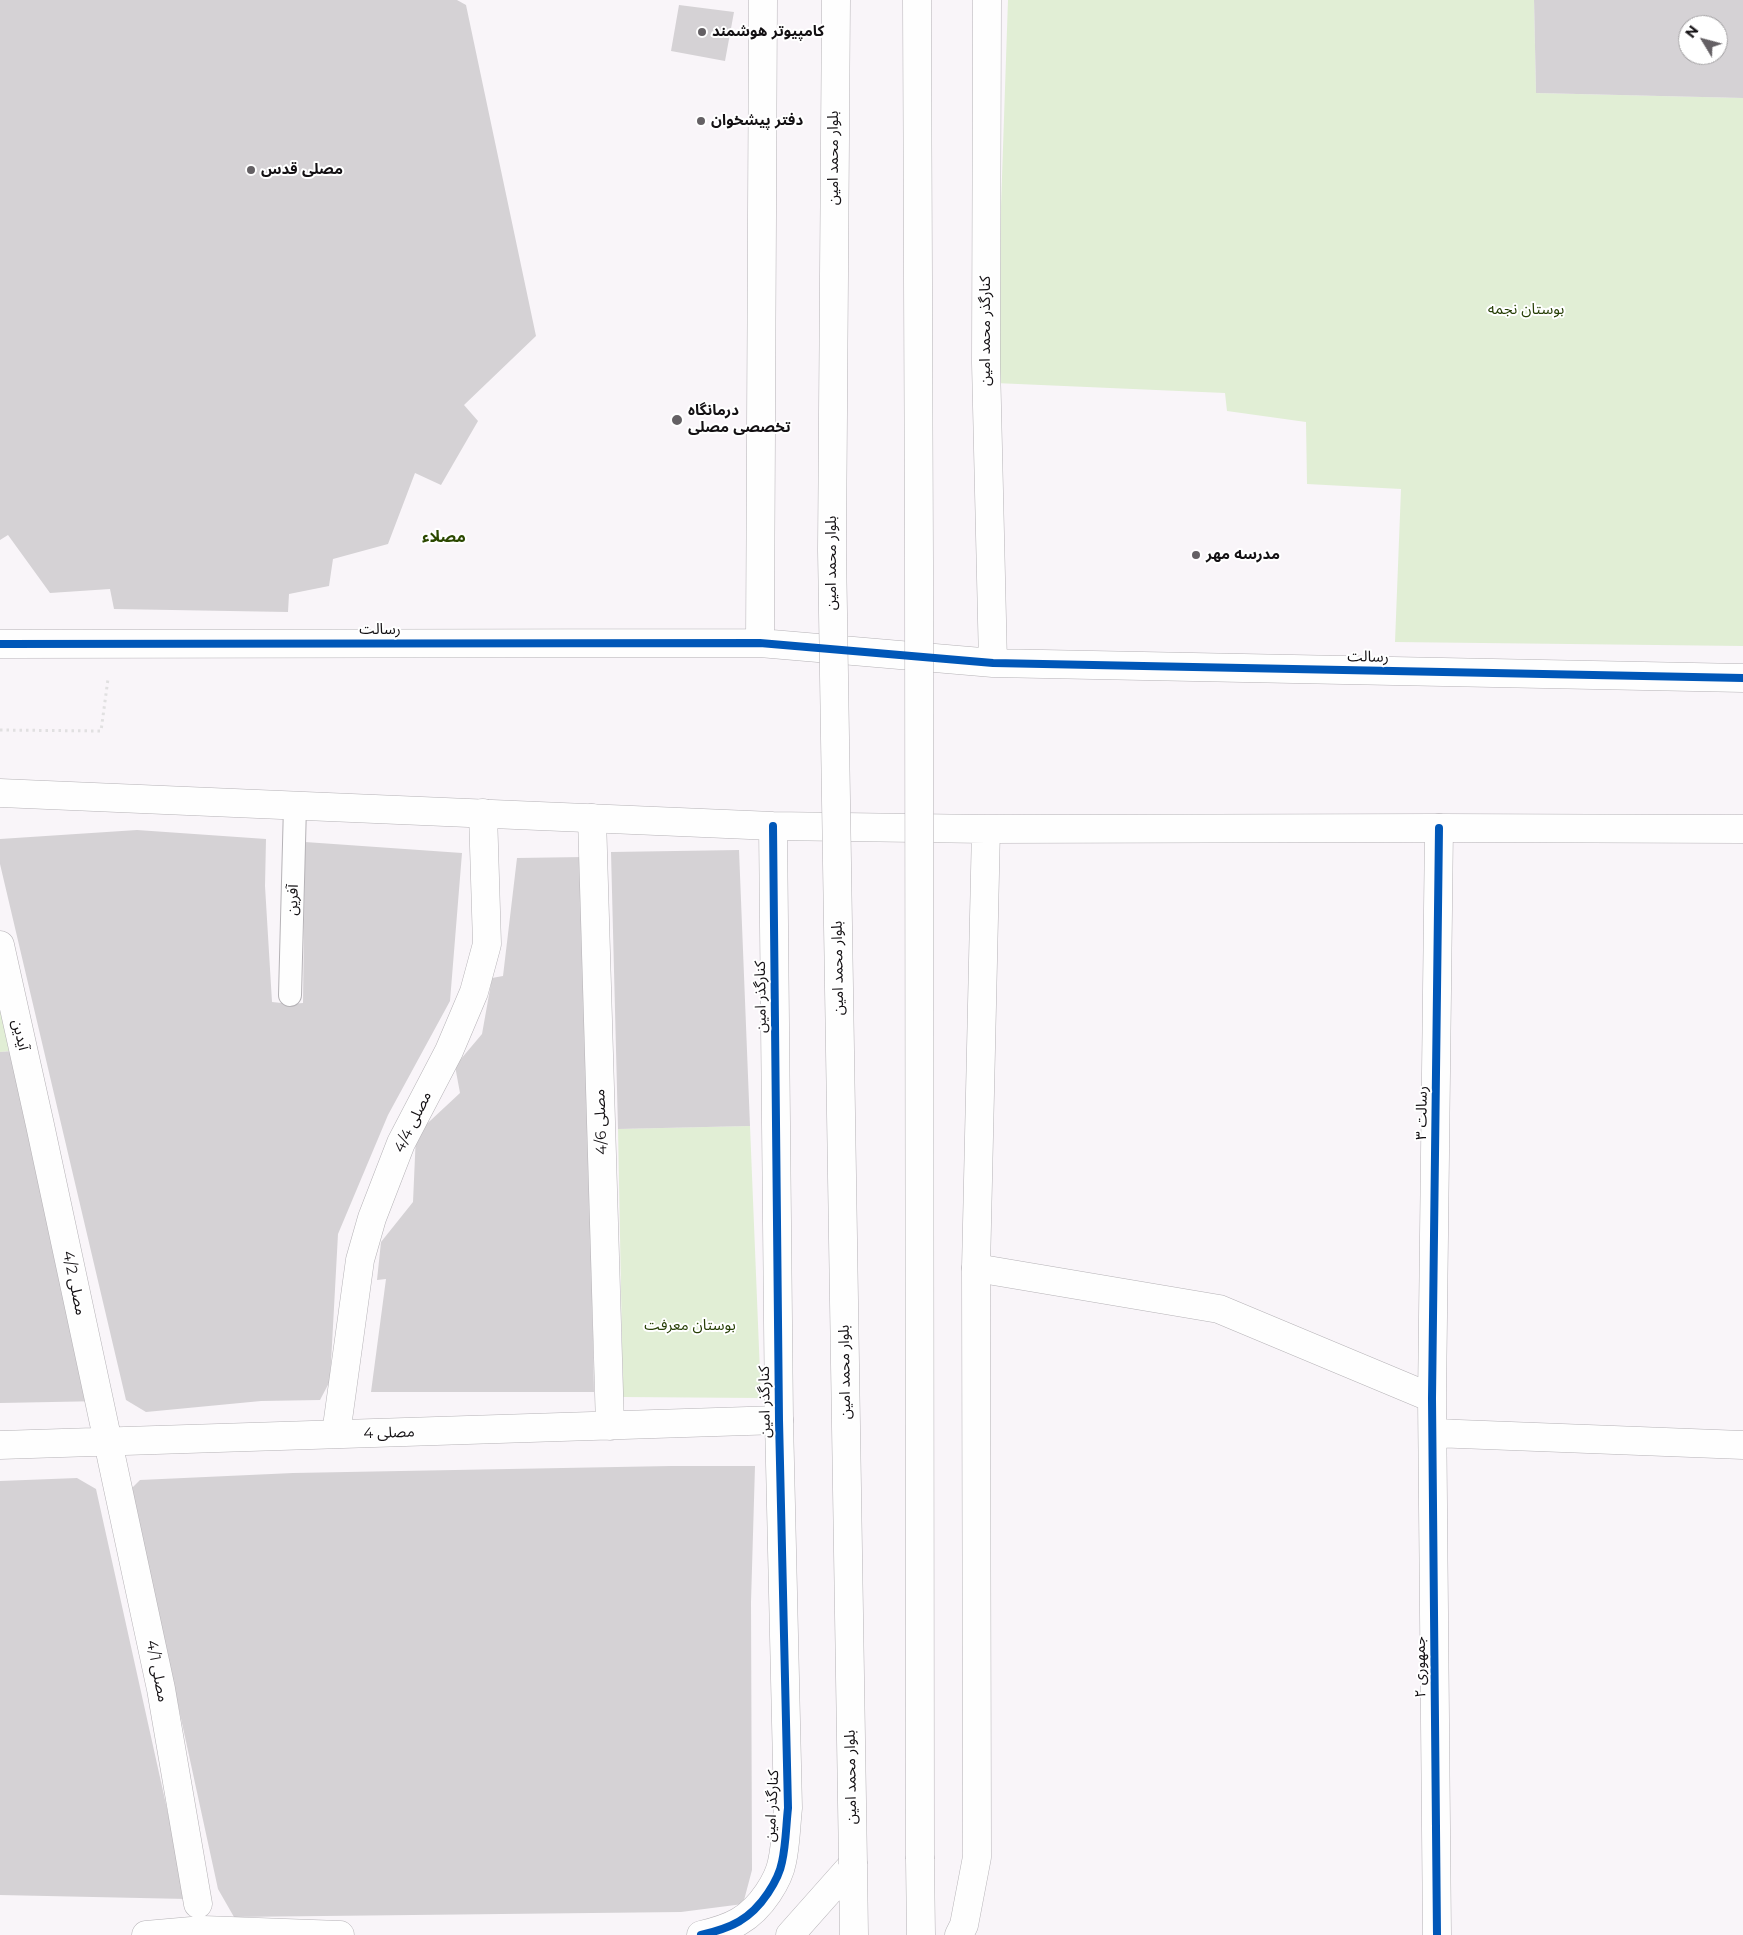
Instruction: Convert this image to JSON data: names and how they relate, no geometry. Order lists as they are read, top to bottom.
{
  "streets": {
    "street": [
      "بلوار محمد امین",
      "کنارگذر محمد امین",
      "رسالت",
      "کنارگذر امین",
      "آیدین",
      "رسالت ۳",
      "مصلی 4/4",
      "مصلی 4/6",
      "مصلی 4/2",
      "مصلی 4",
      "جمهوری ۲",
      "مصلی 4/1"
    ],
    "lane": ["آفرین"]
  },
  "crossings": [
    ["کنارگذر محمد امین", "رسالت"],
    ["کنارگذر امین", "مصلی 4"],
    ["آیدین", "مصلی 4/2"],
    ["رسالت ۳", "جمهوری ۲"],
    ["مصلی 4/4", "مصلی 4"],
    ["مصلی 4/6", "مصلی 4"],
    ["مصلی 4/2", "مصلی 4"],
    ["مصلی 4/2", "مصلی 4/1"],
    ["مصلی 4", "مصلی 4/1"]
  ],
  "districts": ["مصلاء"],
  "parks": ["بوستان نجمه", "بوستان معرفت"],
  "places": [
    "کامپیوتر هوشمند",
    "دفتر پیشخوان",
    "مصلی قدس",
    "درمانگاه تخصصی مصلی",
    "مدرسه مهر"
  ],
  "north": "top left"
}
